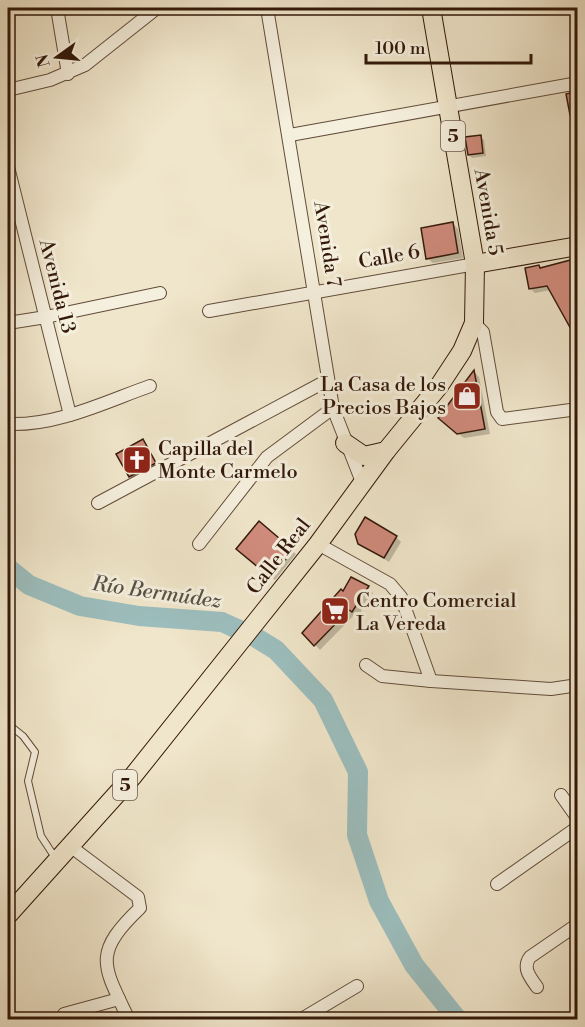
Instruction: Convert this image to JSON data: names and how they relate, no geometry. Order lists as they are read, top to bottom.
{
  "streets": {
    "main road": [
      "5",
      "Avenida 5",
      "Calle 6",
      "Calle Real"
    ],
    "street": ["Avenida 7", "Avenida 13"]
  },
  "crossings": [
    ["Avenida 5", "Calle 6"],
    ["Avenida 5", "Calle Real"],
    ["Avenida 7", "Calle 6"],
    ["Avenida 7", "Calle Real"]
  ],
  "water": ["Río Bermúdez"],
  "places": {
    "shop": ["La Casa de los Precios Bajos"],
    "church": ["Capilla del Monte Carmelo"],
    "supermarket": ["Centro Comercial La Vereda"]
  },
  "scale_bar": "100 m",
  "north": "left"
}
